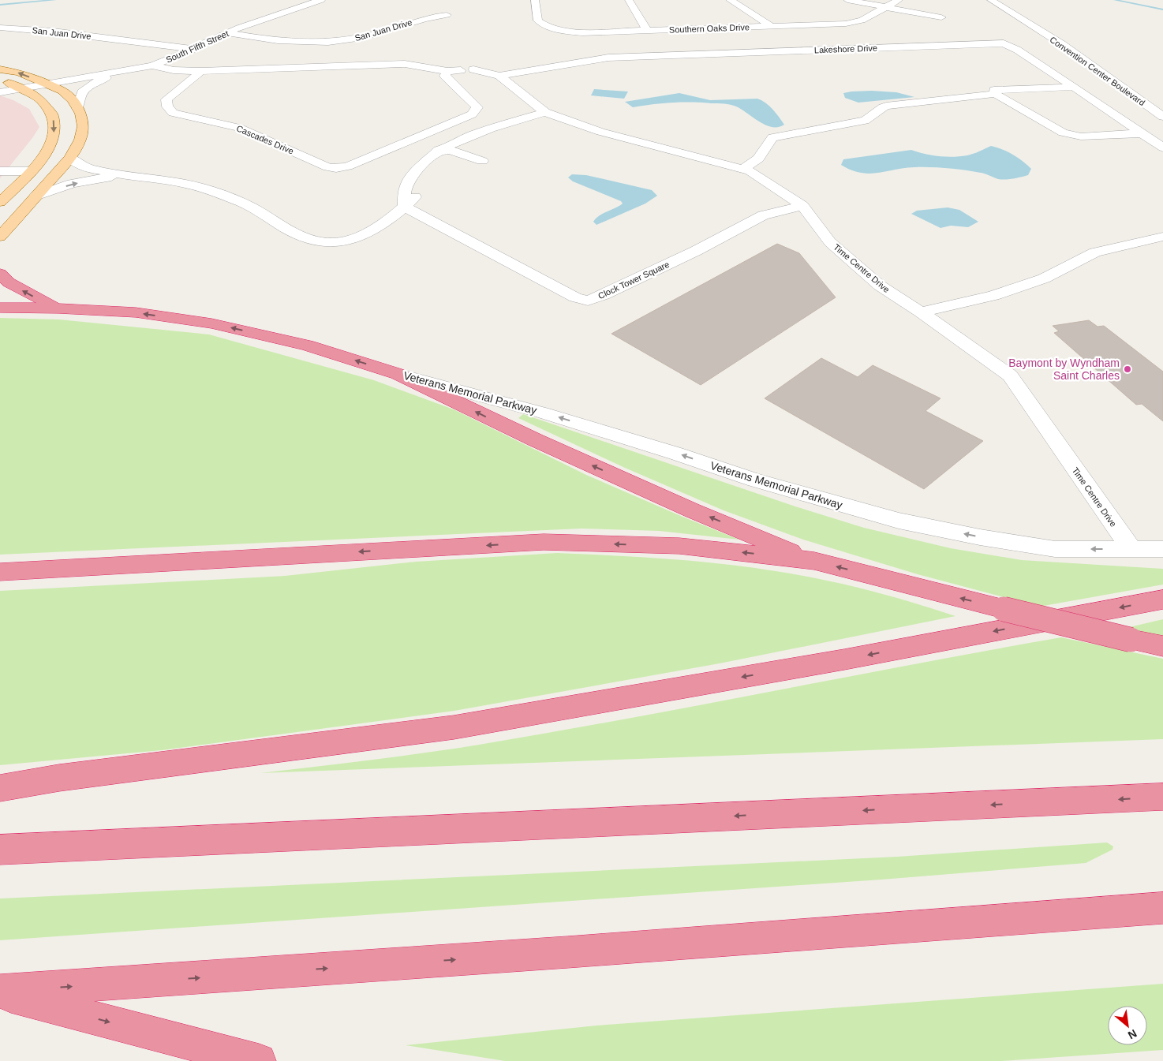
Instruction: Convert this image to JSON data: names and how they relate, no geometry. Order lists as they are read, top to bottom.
{
  "streets": {
    "street": [
      "Southern Oaks Drive",
      "San Juan Drive",
      "South Fifth Street",
      "Lakeshore Drive",
      "Convention Center Boulevard",
      "Cascades Drive",
      "Time Centre Drive",
      "Clock Tower Square",
      "Veterans Memorial Parkway"
    ]
  },
  "crossings": [
    ["San Juan Drive", "South Fifth Street"],
    ["Lakeshore Drive", "Time Centre Drive"],
    ["Time Centre Drive", "Clock Tower Square"],
    ["Time Centre Drive", "Veterans Memorial Parkway"]
  ],
  "one_way": ["Veterans Memorial Parkway"],
  "places": ["Baymont by Wyndham Saint Charles"],
  "north": "bottom right"
}
